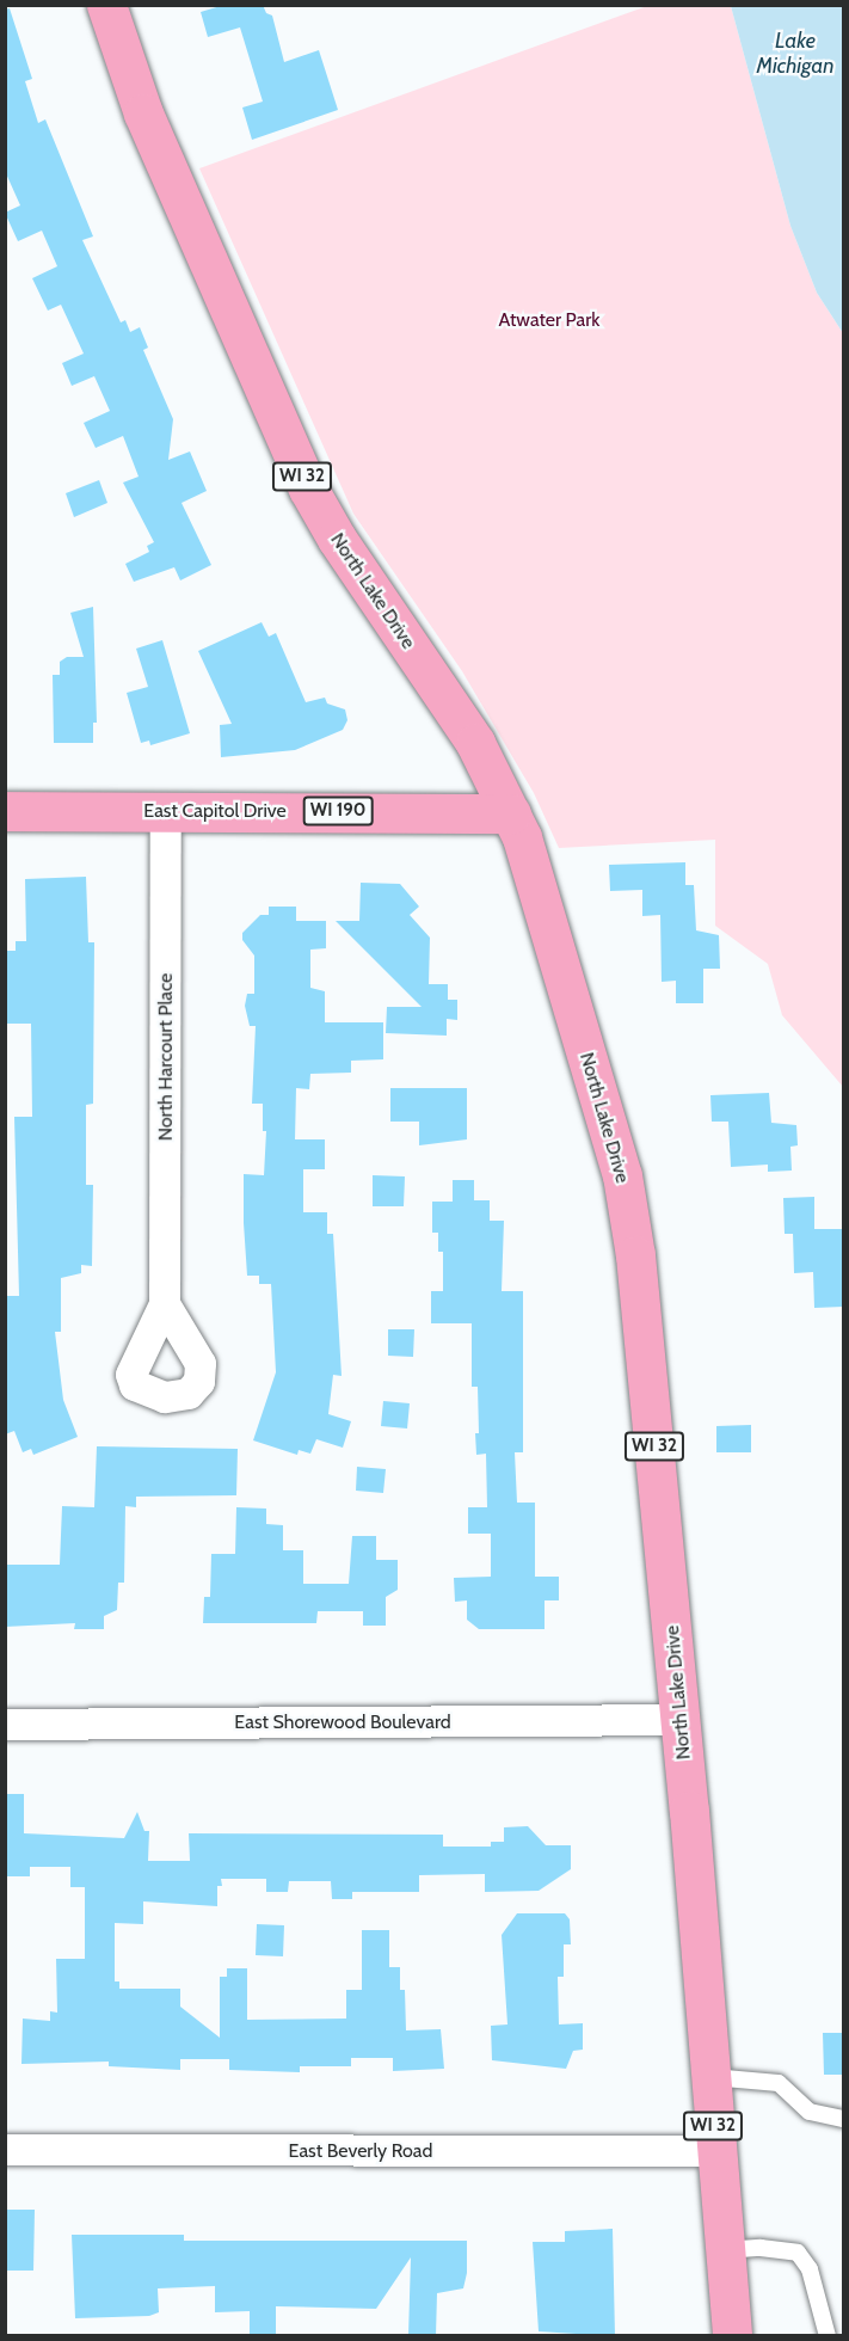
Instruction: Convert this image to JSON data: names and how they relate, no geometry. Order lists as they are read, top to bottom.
{
  "streets": {
    "main road": [
      "WI 32",
      "North Lake Drive",
      "East Capitol Drive",
      "WI 190"
    ],
    "street": ["North Harcourt Place", "East Shorewood Boulevard", "East Beverly Road"]
  },
  "crossings": [
    ["North Lake Drive", "East Capitol Drive"],
    ["North Lake Drive", "East Shorewood Boulevard"],
    ["North Lake Drive", "East Beverly Road"],
    ["East Capitol Drive", "North Harcourt Place"]
  ],
  "water": ["Lake Michigan"],
  "parks": ["Atwater Park"]
}
